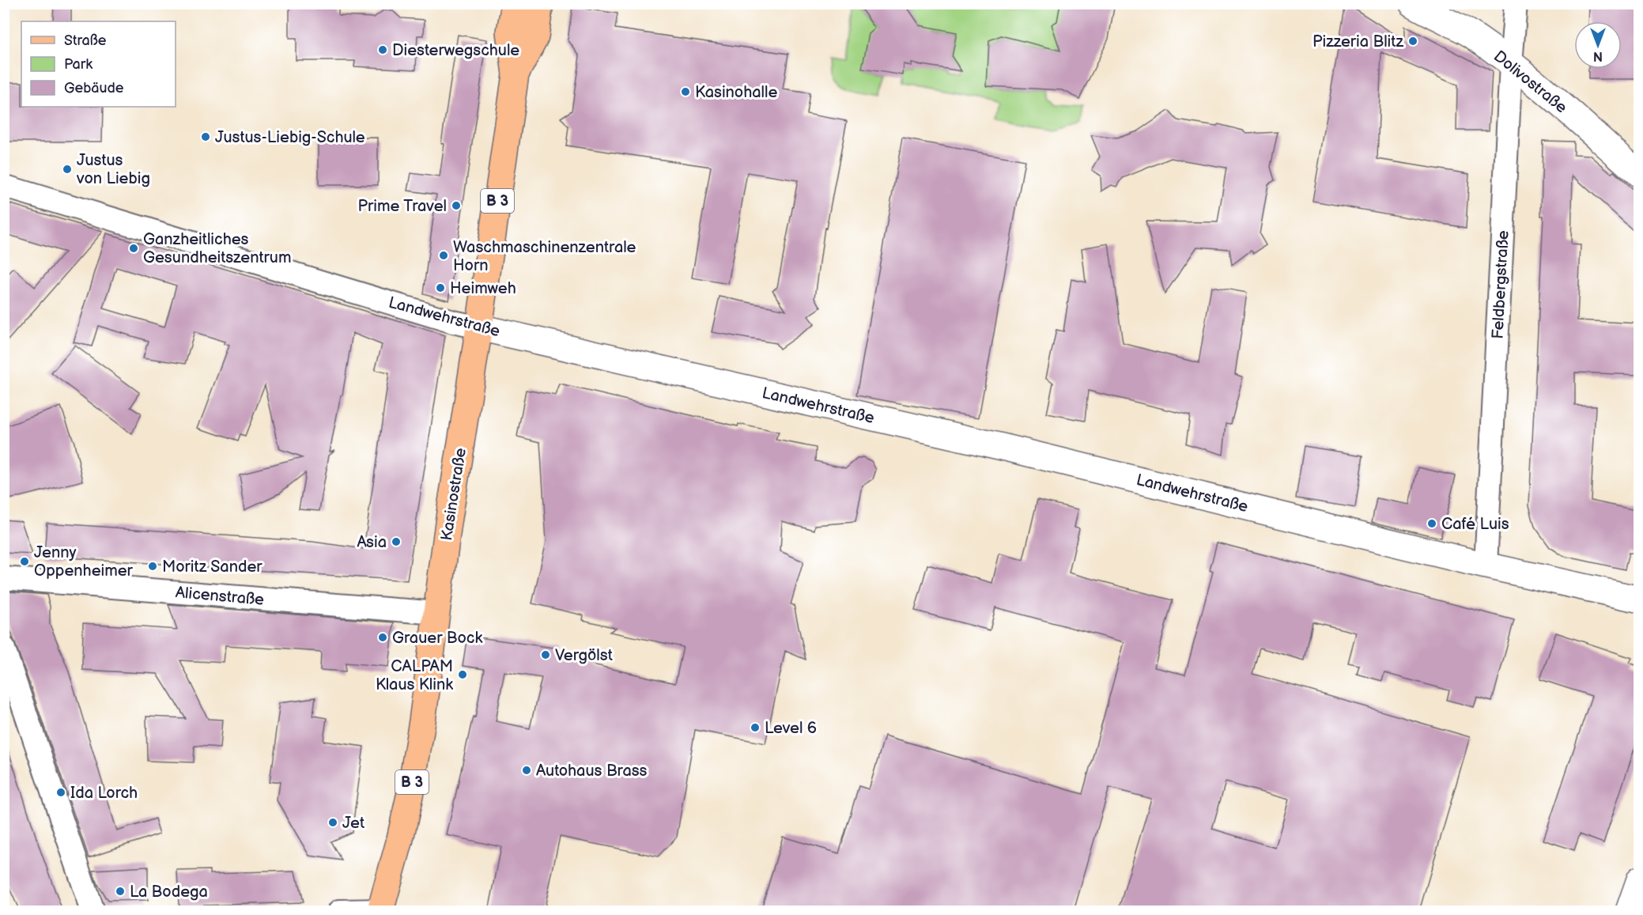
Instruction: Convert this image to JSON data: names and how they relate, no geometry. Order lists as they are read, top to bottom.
{
  "streets": {
    "main road": ["B 3", "Kasinostraße"],
    "street": [
      "Dolivostraße",
      "Feldbergstraße",
      "Landwehrstraße",
      "Alicenstraße"
    ]
  },
  "crossings": [
    ["Dolivostraße", "Feldbergstraße"],
    ["Feldbergstraße", "Landwehrstraße"],
    ["Landwehrstraße", "Kasinostraße"],
    ["Kasinostraße", "Alicenstraße"]
  ],
  "places": [
    "Pizzeria Blitz",
    "Diesterwegschule",
    "Kasinohalle",
    "Justus-Liebig-Schule",
    "Justus von Liebig",
    "Prime Travel",
    "Ganzheitliches Gesundheitszentrum",
    "Waschmaschinenzentrale Horn",
    "Heimweh",
    "Café Luis",
    "Asia",
    "Jenny Oppenheimer",
    "Moritz Sander",
    "Grauer Bock",
    "Vergölst",
    "CALPAM Klaus Klink",
    "Level 6",
    "Autohaus Brass",
    "Ida Lorch",
    "Jet",
    "La Bodega"
  ],
  "legend": ["Straße", "Park", "Gebäude"],
  "north": "bottom"
}
